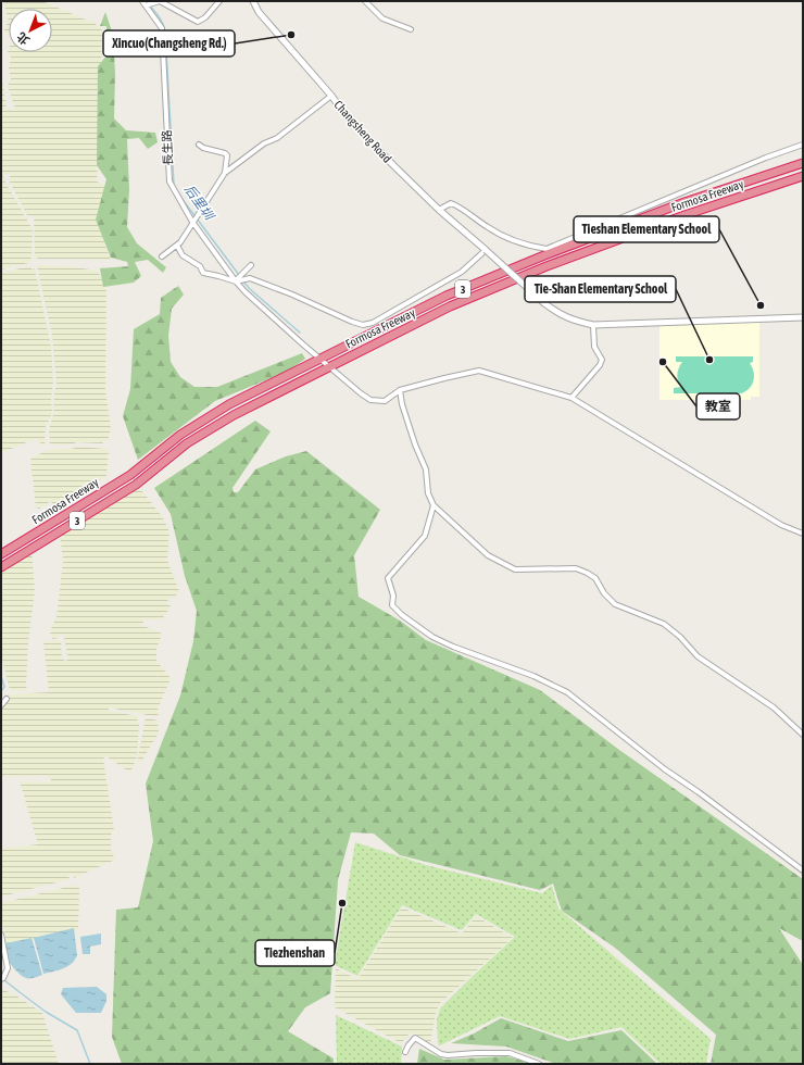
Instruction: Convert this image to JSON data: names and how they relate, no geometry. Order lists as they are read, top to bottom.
{
  "streets": {
    "highway": ["Formosa Freeway", "3"],
    "street": ["Changsheng Road", "長生路"]
  },
  "water": ["后里圳"],
  "places": [
    "Xincuo(Changsheng Rd.)",
    "Tieshan Elementary School",
    "Tie-Shan Elementary School",
    "教室",
    "Tiezhenshan"
  ],
  "north": "bottom left"
}
